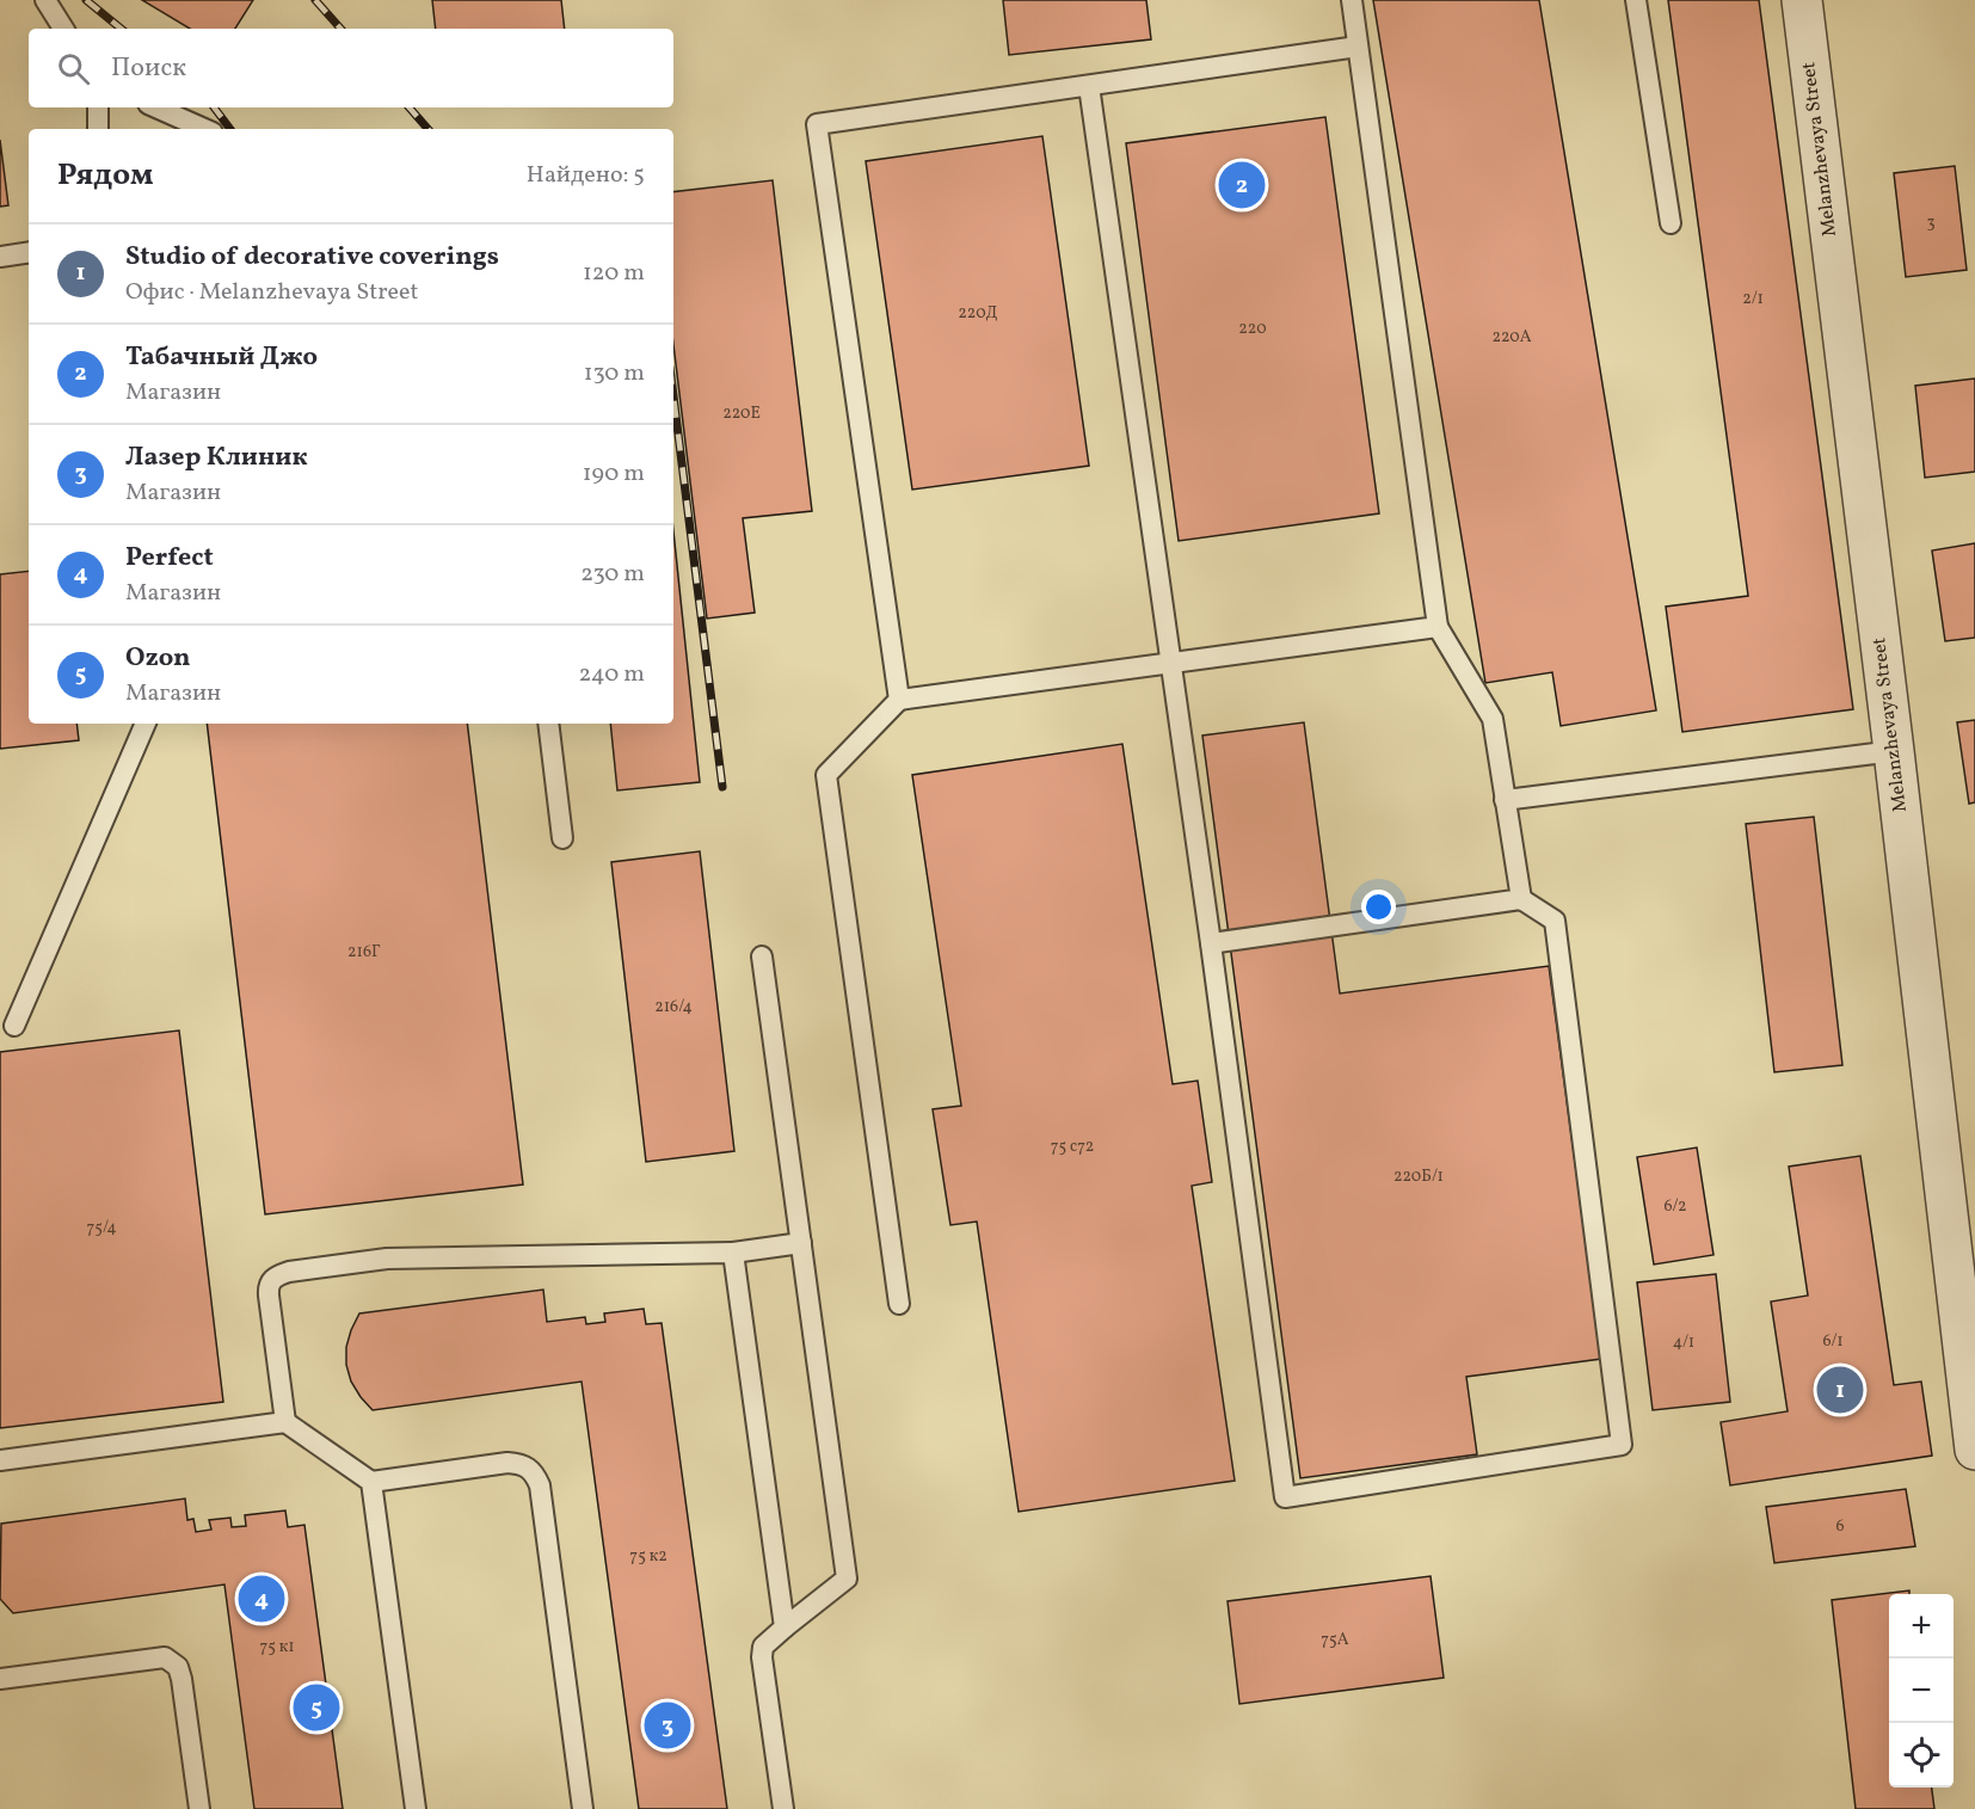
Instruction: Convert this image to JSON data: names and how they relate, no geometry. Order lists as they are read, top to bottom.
{
  "streets": {
    "street": ["Melanzhevaya Street"]
  },
  "house_numbers": [
    "3",
    "2/1",
    "220Д",
    "220",
    "220А",
    "220Е",
    "216Г",
    "216/4",
    "75 с72",
    "220Б/1",
    "6/2",
    "75/4",
    "6/1",
    "4/1",
    "6",
    "75 к2",
    "75А",
    "75 к1"
  ],
  "page": {
    "search": "Поиск",
    "heading": ["Рядом", "Найдено: 5"],
    "pins": [
      "2",
      "1",
      "4",
      "5",
      "3"
    ],
    "list": [
      {
        "mark": "1",
        "name": "Studio of decorative coverings",
        "note": "Офис · Melanzhevaya Street",
        "value": "120 m"
      },
      {
        "mark": "2",
        "name": "Табачный Джо",
        "note": "Магазин",
        "value": "130 m"
      },
      {
        "mark": "3",
        "name": "Лазер Клиник",
        "note": "Магазин",
        "value": "190 m"
      },
      {
        "mark": "4",
        "name": "Perfect",
        "note": "Магазин",
        "value": "230 m"
      },
      {
        "mark": "5",
        "name": "Ozon",
        "note": "Магазин",
        "value": "240 m"
      }
    ],
    "map_buttons": ["+", "−"]
  }
}
